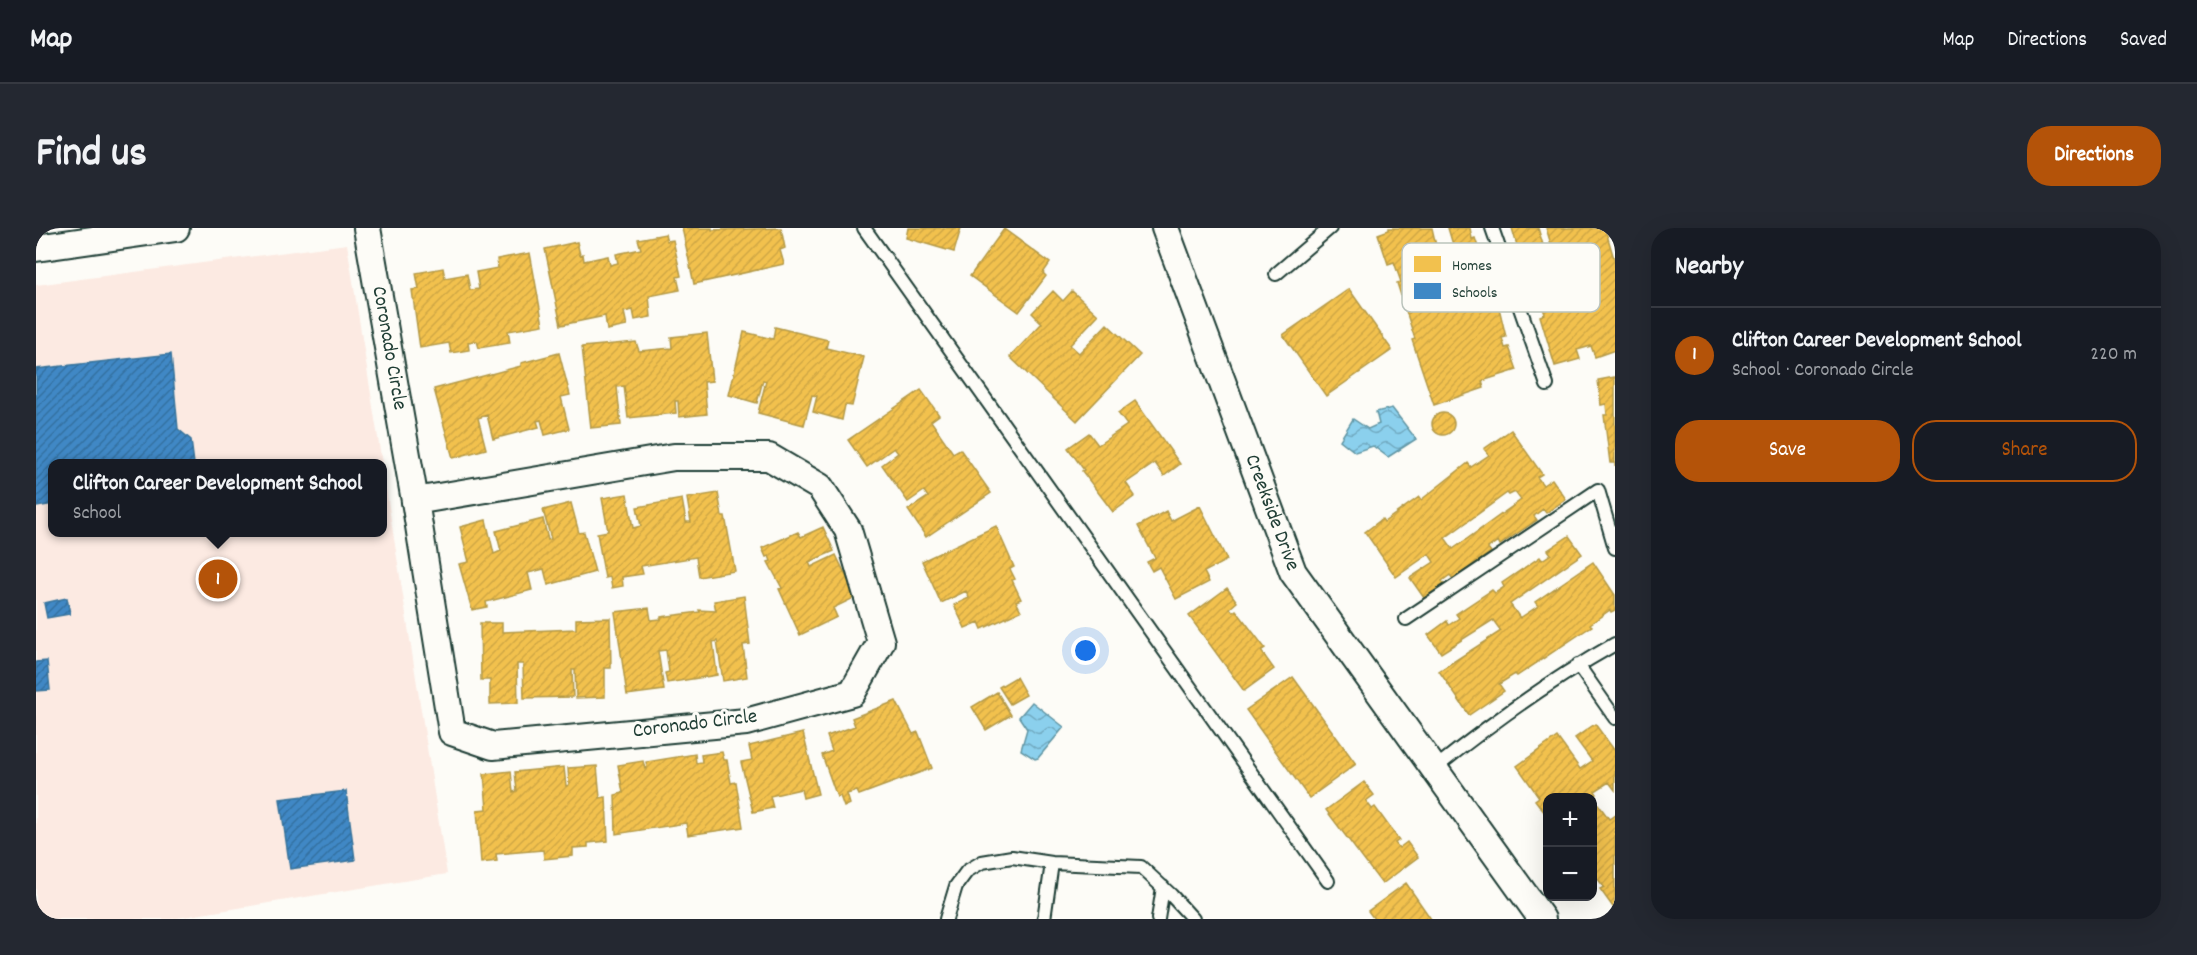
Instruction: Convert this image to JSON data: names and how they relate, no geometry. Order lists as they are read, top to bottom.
{
  "streets": {
    "street": ["Coronado Circle", "Creekside Drive"]
  },
  "legend": ["Homes", "Schools"],
  "page": {
    "header": "Map",
    "nav": ["Map", "Directions", "Saved"],
    "title": "Find us",
    "buttons": [
      "Directions",
      ["Save", "Share"]
    ],
    "heading": "Nearby",
    "list": [
      {
        "mark": "1",
        "name": "Clifton Career Development School",
        "note": "School · Coronado Circle",
        "value": "220 m"
      }
    ],
    "popup": ["Clifton Career Development School", "School"],
    "pins": "1",
    "map_buttons": ["+", "−"]
  }
}
